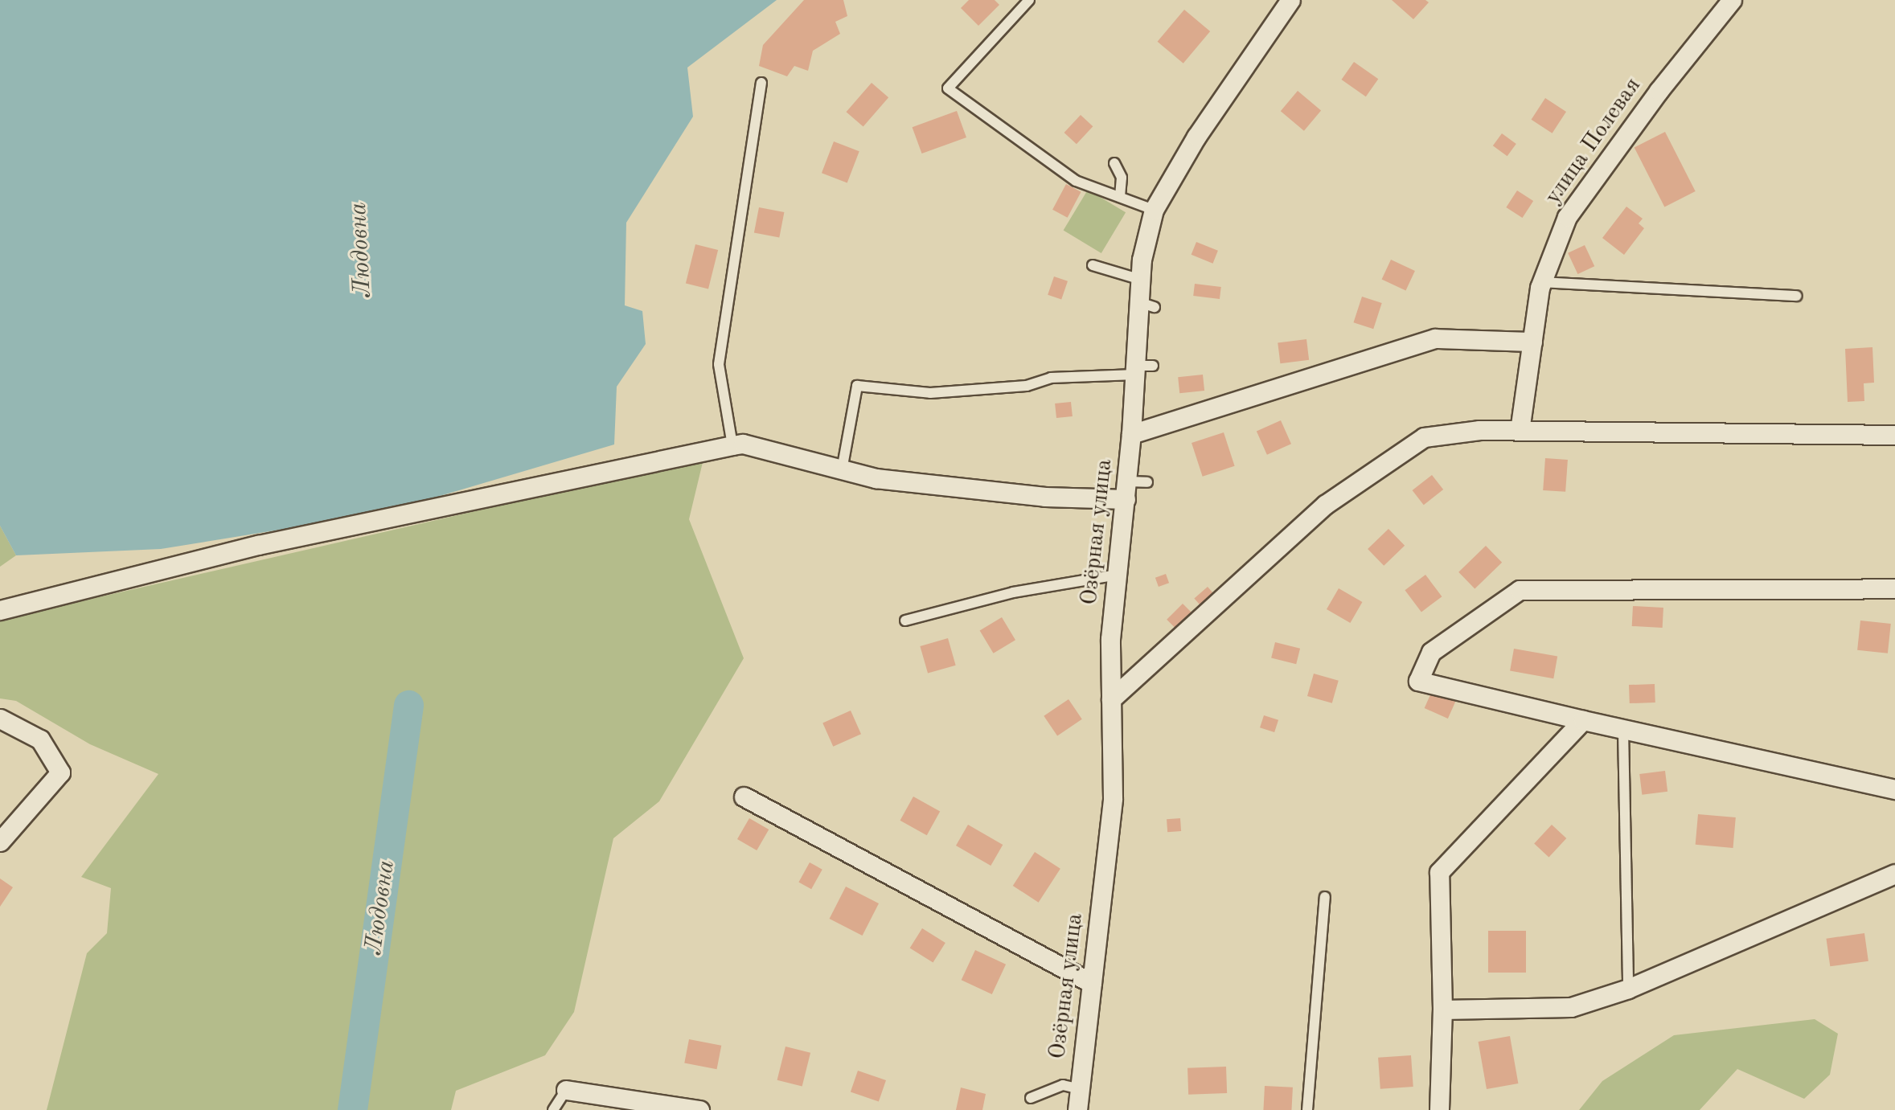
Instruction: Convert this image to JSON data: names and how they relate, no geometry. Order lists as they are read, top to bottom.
{
  "streets": {
    "street": ["улица Полевая", "Озёрная улица"]
  },
  "water": ["Людовна"]
}
